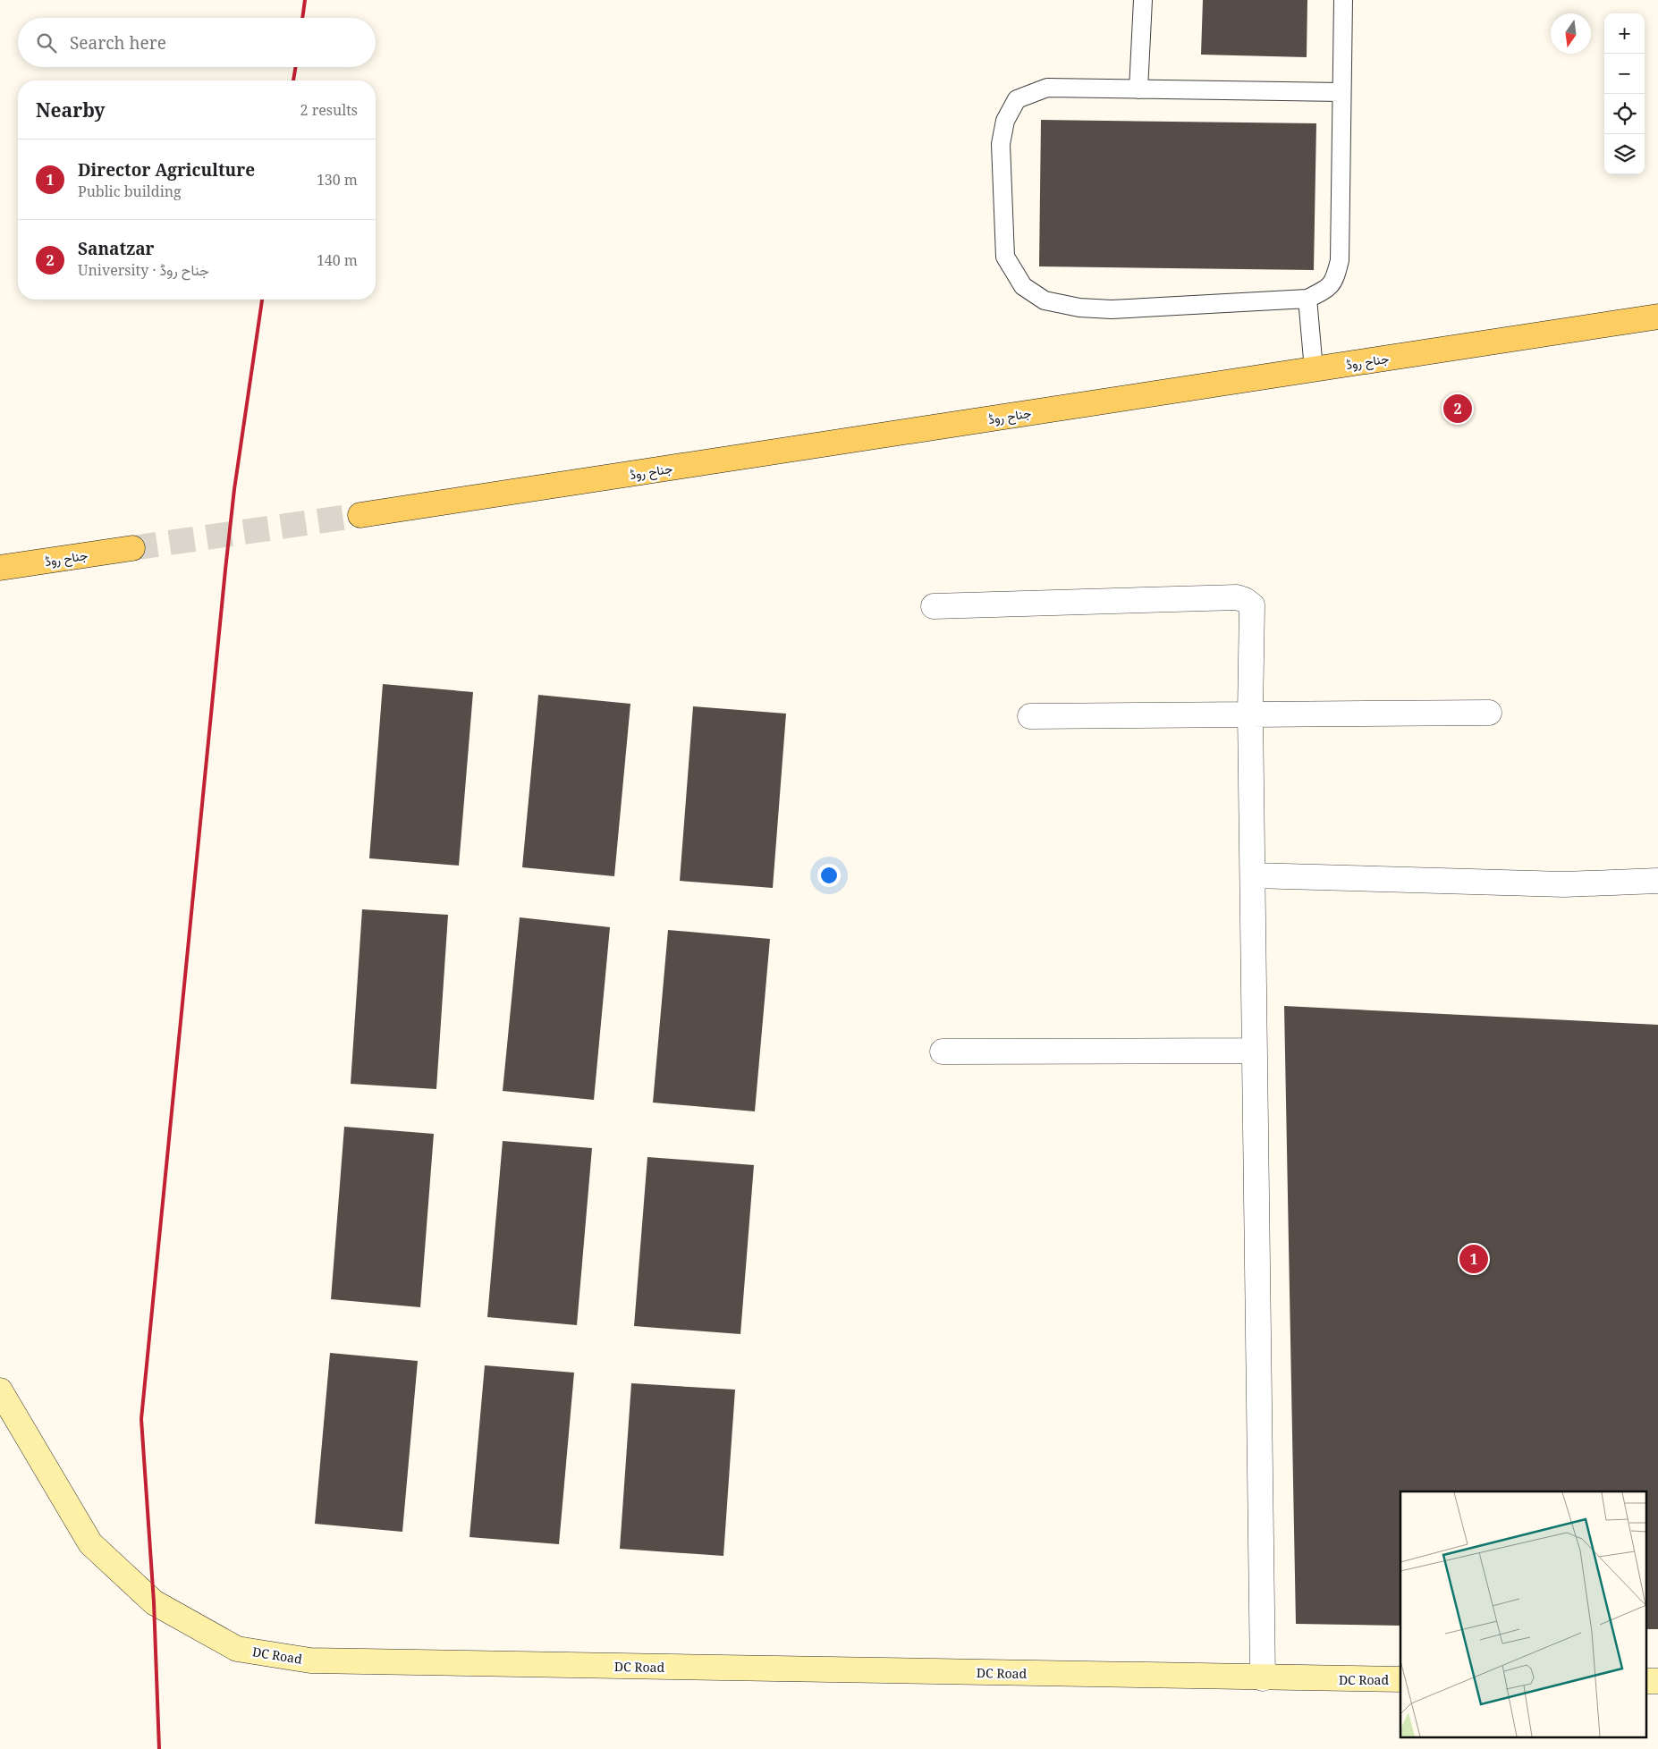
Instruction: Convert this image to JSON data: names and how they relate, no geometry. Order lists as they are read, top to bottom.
{
  "streets": {
    "main road": ["جناح روڈ", "DC Road"]
  },
  "north": "bottom",
  "page": {
    "map_buttons": ["+", "−"],
    "search": "Search here",
    "heading": ["Nearby", "2 results"],
    "list": [
      {
        "mark": "1",
        "name": "Director Agriculture",
        "note": "Public building",
        "value": "130 m"
      },
      {
        "mark": "2",
        "name": "Sanatzar",
        "note": "University · جناح روڈ",
        "value": "140 m"
      }
    ],
    "pins": ["2", "1"]
  }
}
